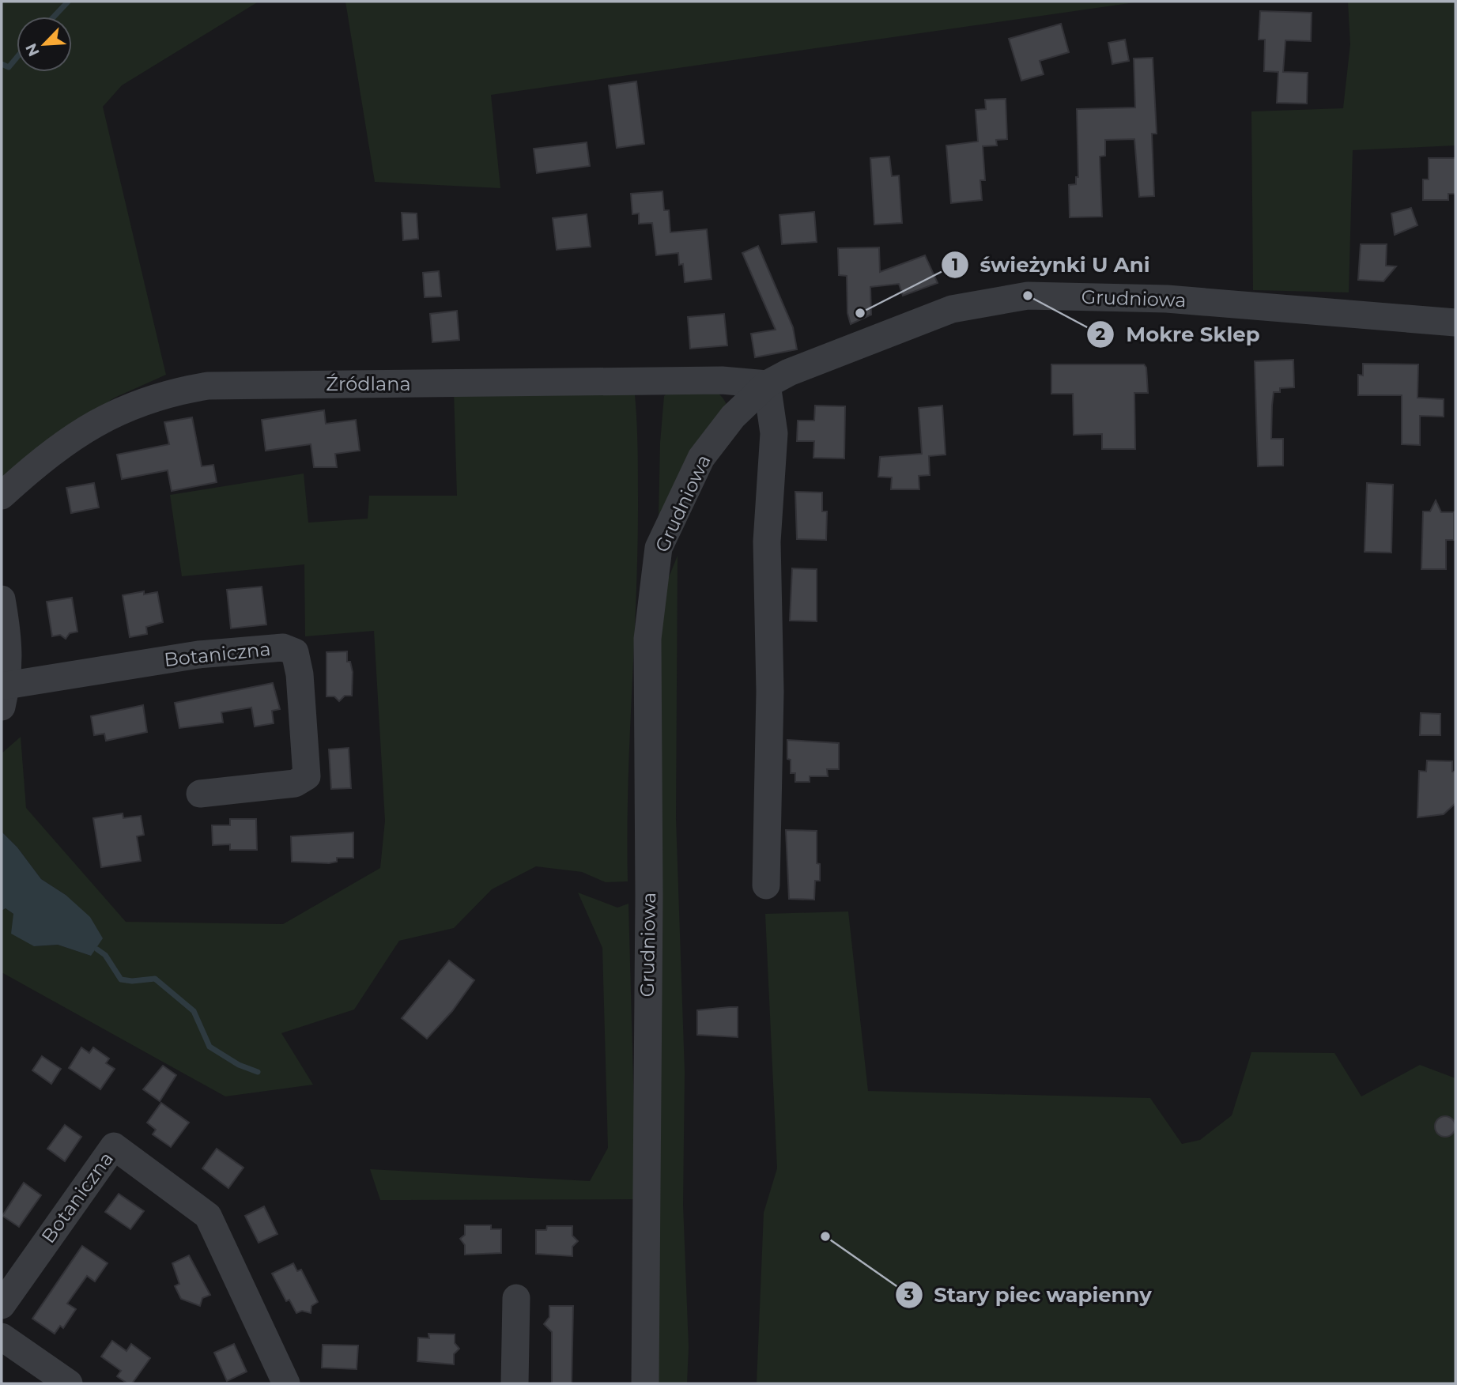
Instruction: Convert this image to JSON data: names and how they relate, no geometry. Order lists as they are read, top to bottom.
{
  "streets": {
    "street": ["Grudniowa", "Źródlana", "Botaniczna"]
  },
  "crossings": [
    ["Grudniowa", "Źródlana"]
  ],
  "places": ["Mokre Sklep", "świeżynki U Ani", "Stary piec wapienny"],
  "north": "bottom left"
}
